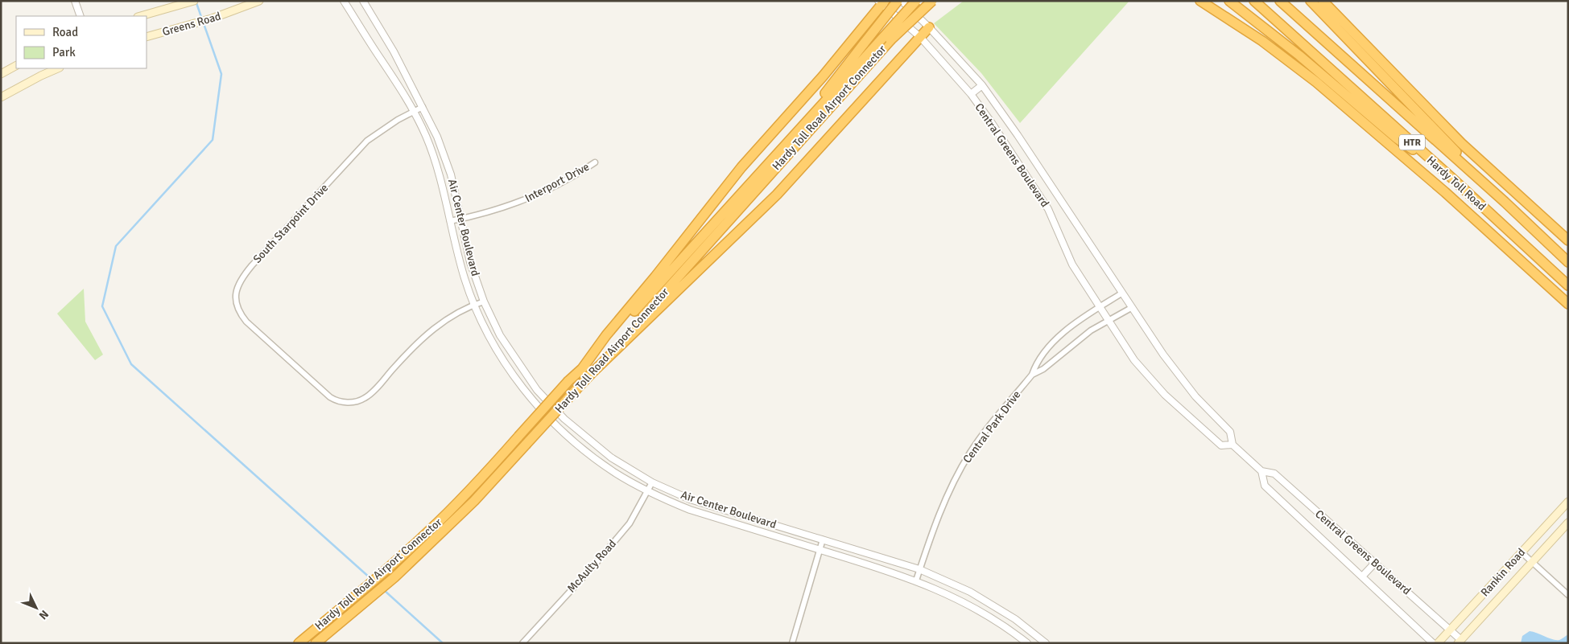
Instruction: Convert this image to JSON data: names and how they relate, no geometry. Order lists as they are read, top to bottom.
{
  "streets": {
    "highway": ["Hardy Toll Road Airport Connector", "HTR", "Hardy Toll Road"],
    "main road": ["Greens Road", "Rankin Road"],
    "street": [
      "Central Greens Boulevard",
      "Interport Drive",
      "South Starpoint Drive",
      "Air Center Boulevard",
      "Central Park Drive",
      "McAulty Road"
    ]
  },
  "crossings": [
    ["Central Greens Boulevard", "Central Park Drive"],
    ["Central Greens Boulevard", "Rankin Road"],
    ["Interport Drive", "Air Center Boulevard"],
    ["South Starpoint Drive", "Air Center Boulevard"],
    ["Air Center Boulevard", "Central Park Drive"],
    ["Air Center Boulevard", "McAulty Road"]
  ],
  "legend": ["Road", "Park"],
  "north": "bottom right"
}
